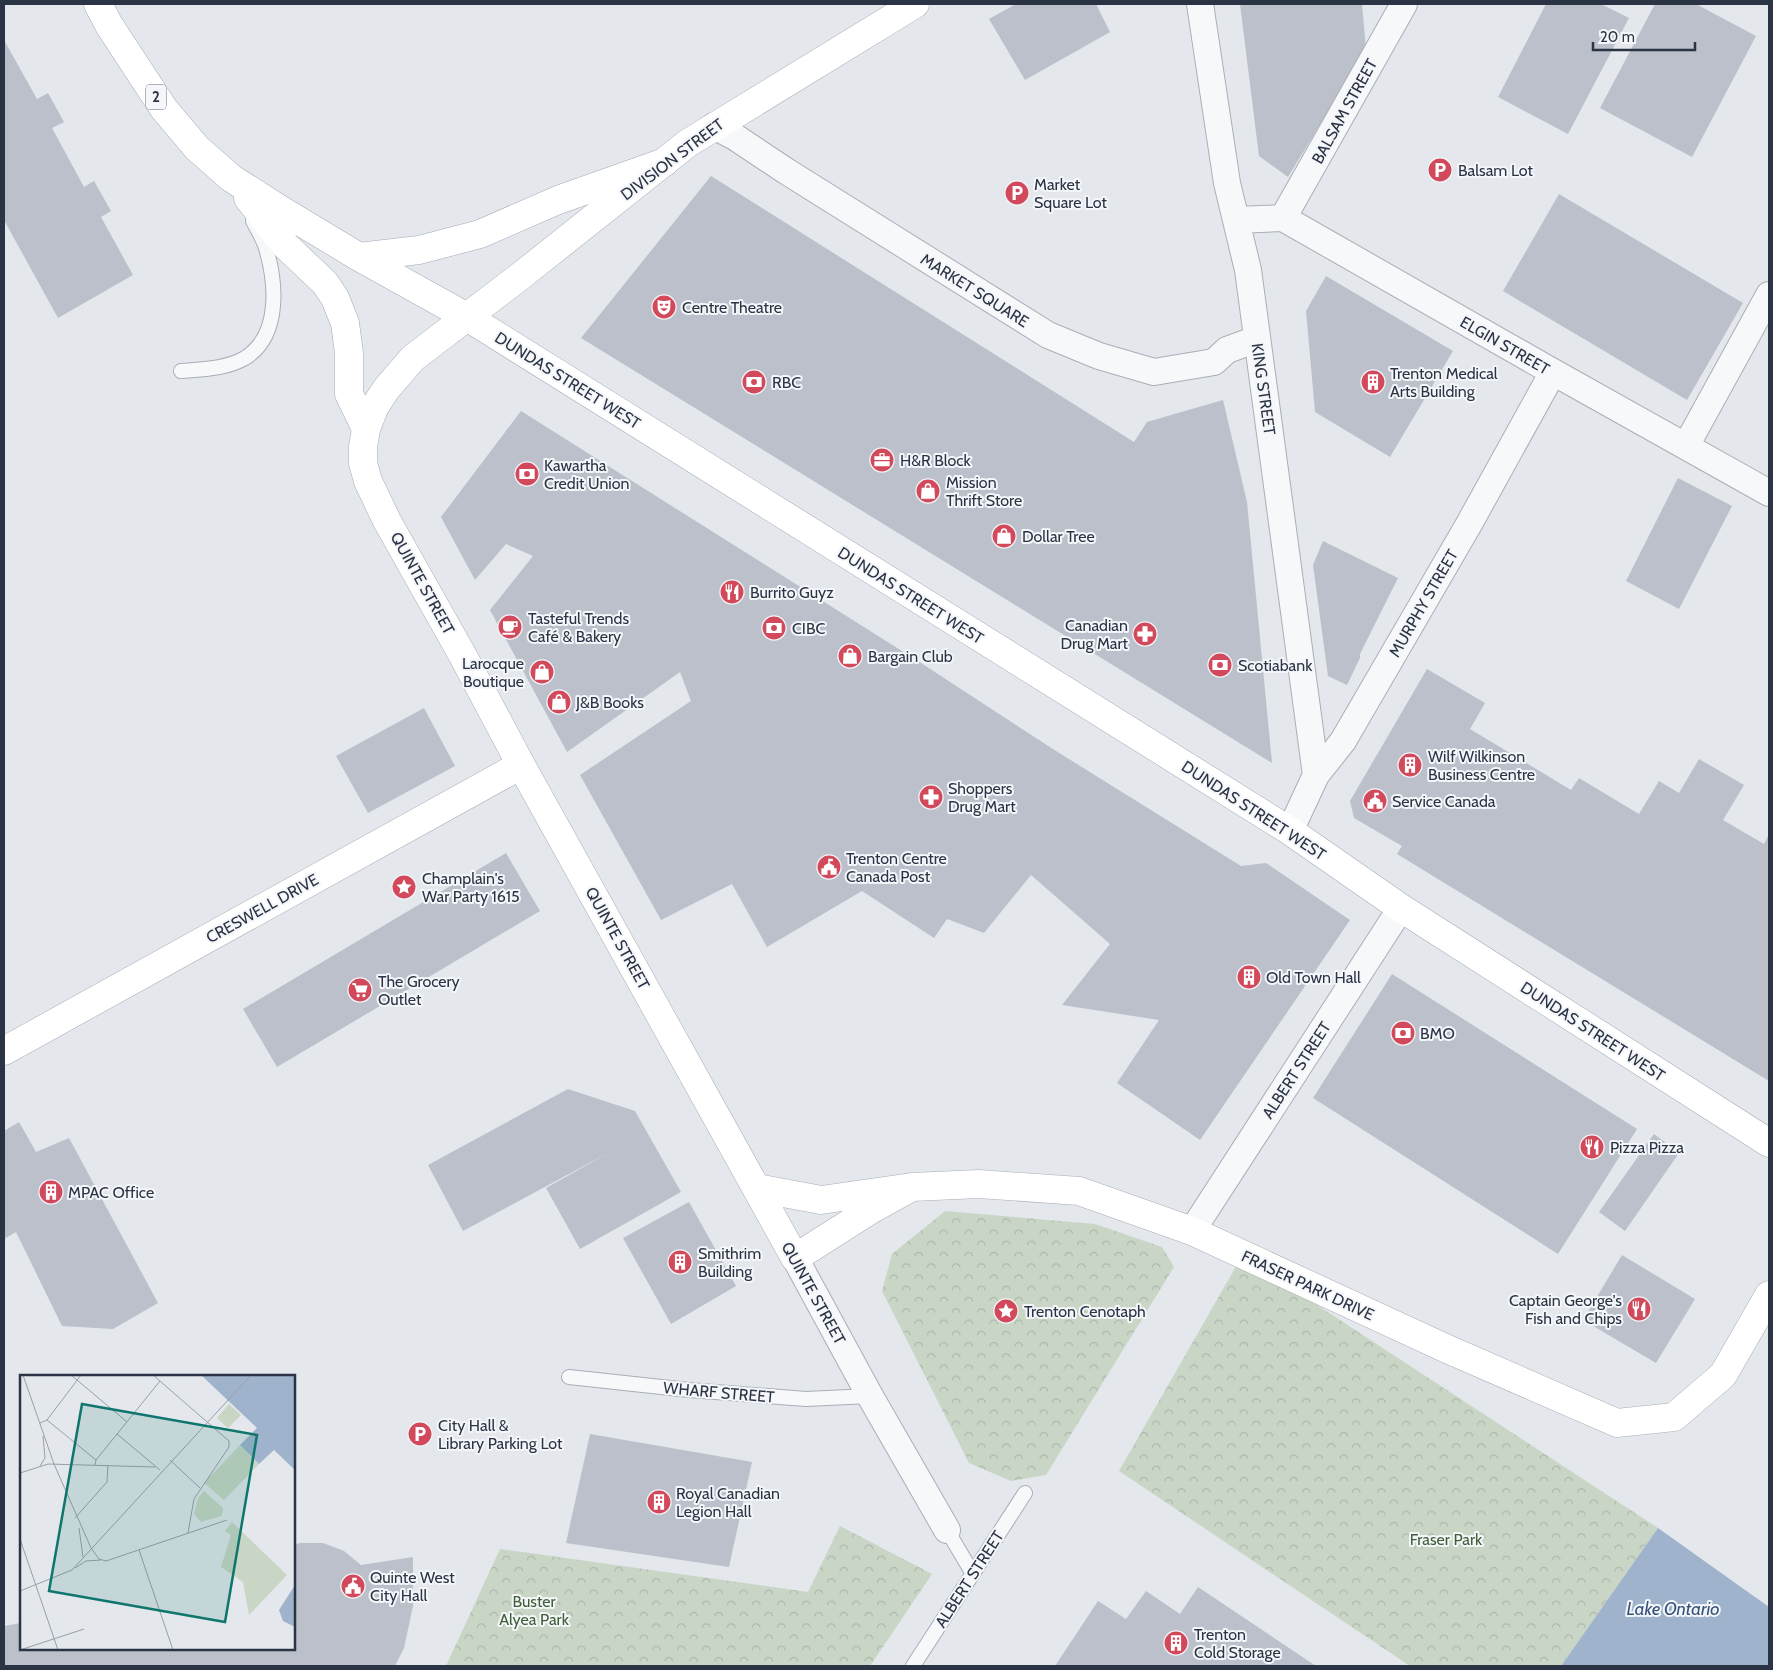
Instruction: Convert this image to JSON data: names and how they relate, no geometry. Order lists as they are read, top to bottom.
{
  "streets": {
    "main road": [
      "2",
      "DIVISION STREET",
      "DUNDAS STREET WEST",
      "QUINTE STREET",
      "CRESWELL DRIVE",
      "FRASER PARK DRIVE"
    ],
    "street": [
      "BALSAM STREET",
      "MARKET SQUARE",
      "ELGIN STREET",
      "KING STREET",
      "MURPHY STREET",
      "ALBERT STREET"
    ],
    "lane": ["WHARF STREET"]
  },
  "crossings": [
    ["BALSAM STREET", "ELGIN STREET"],
    ["DIVISION STREET", "MARKET SQUARE"],
    ["DIVISION STREET", "DUNDAS STREET WEST"],
    ["DIVISION STREET", "QUINTE STREET"],
    ["MARKET SQUARE", "KING STREET"],
    ["ELGIN STREET", "MURPHY STREET"],
    ["DUNDAS STREET WEST", "QUINTE STREET"],
    ["DUNDAS STREET WEST", "MURPHY STREET"],
    ["DUNDAS STREET WEST", "ALBERT STREET"],
    ["KING STREET", "MURPHY STREET"],
    ["QUINTE STREET", "CRESWELL DRIVE"],
    ["QUINTE STREET", "ALBERT STREET"],
    ["QUINTE STREET", "FRASER PARK DRIVE"],
    ["QUINTE STREET", "WHARF STREET"],
    ["ALBERT STREET", "FRASER PARK DRIVE"]
  ],
  "water": ["Lake Ontario"],
  "parks": ["Fraser Park", "Buster Alyea Park"],
  "places": {
    "parking": ["Balsam Lot", "Market Square Lot", "City Hall & Library Parking Lot"],
    "theatre": ["Centre Theatre"],
    "bank": [
      "RBC",
      "Kawartha Credit Union",
      "CIBC",
      "Scotiabank",
      "BMO"
    ],
    "building": [
      "Trenton Medical Arts Building",
      "Wilf Wilkinson Business Centre",
      "Old Town Hall",
      "MPAC Office",
      "Smithrim Building",
      "Royal Canadian Legion Hall",
      "Trenton Cold Storage"
    ],
    "office": ["H&R Block"],
    "shop": [
      "Mission Thrift Store",
      "Dollar Tree",
      "Bargain Club",
      "Larocque Boutique",
      "J&B Books"
    ],
    "restaurant": ["Burrito Guyz", "Pizza Pizza", "Captain George's Fish and Chips"],
    "cafe": ["Tasteful Trends Café & Bakery"],
    "pharmacy": ["Canadian Drug Mart", "Shoppers Drug Mart"],
    "public building": ["Service Canada", "Trenton Centre Canada Post", "Quinte West City Hall"],
    "place": ["Champlain's War Party 1615", "Trenton Cenotaph"],
    "supermarket": ["The Grocery Outlet"]
  },
  "scale_bar": "20 m"
}
